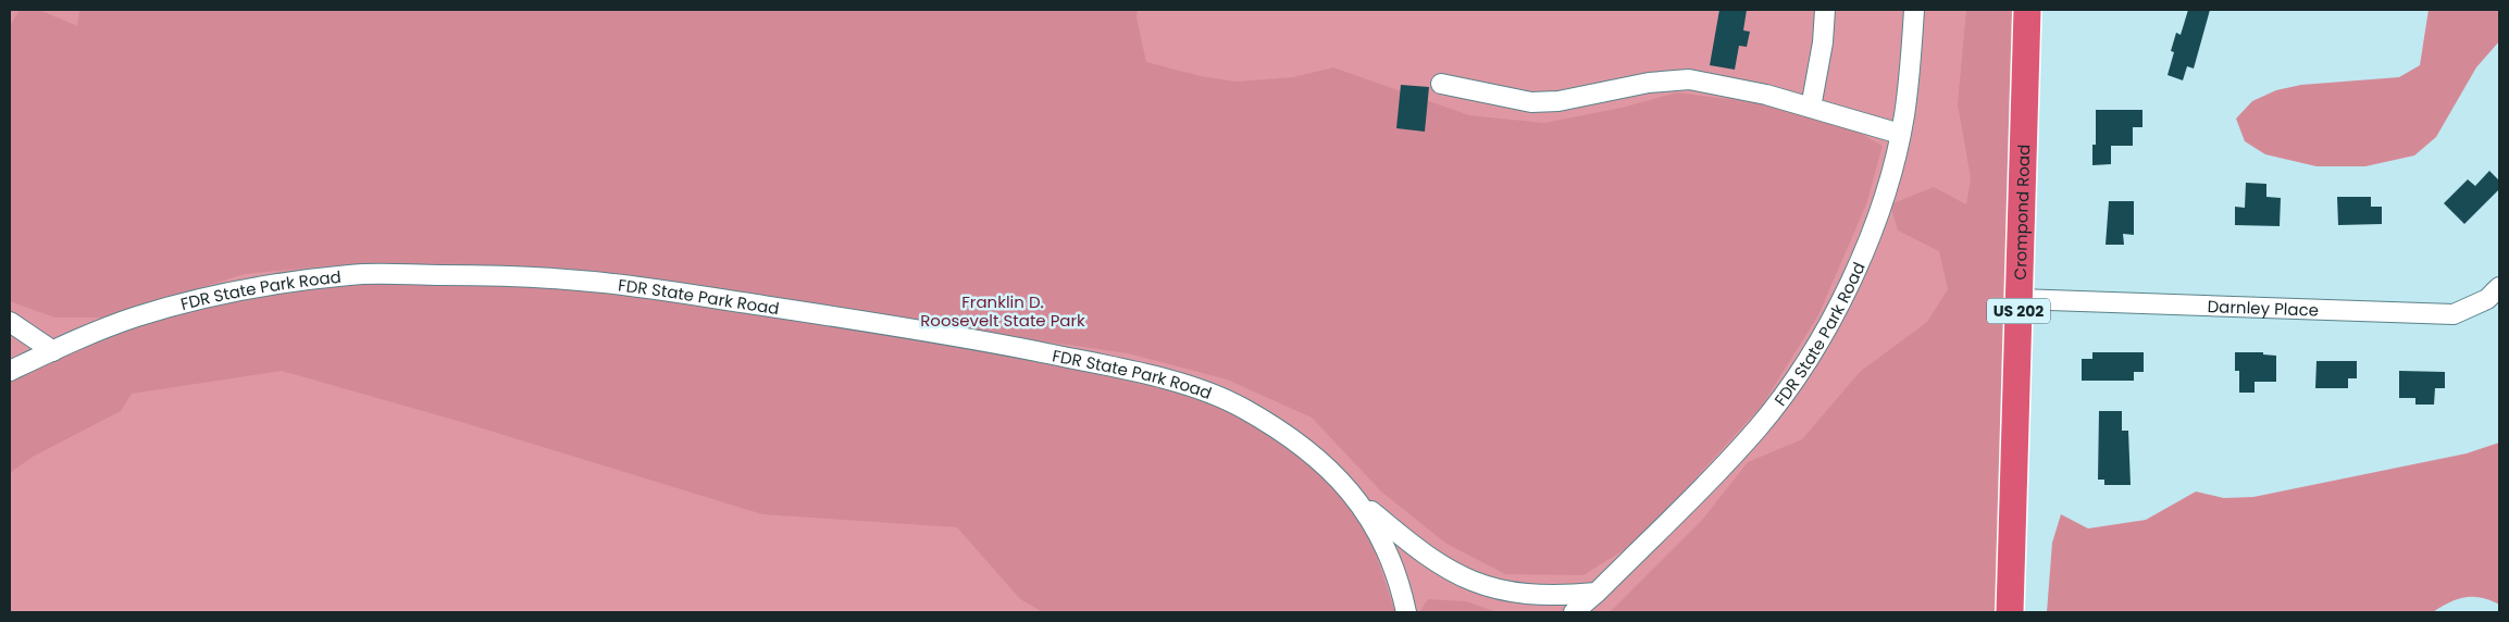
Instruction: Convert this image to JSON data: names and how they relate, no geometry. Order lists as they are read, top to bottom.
{
  "streets": {
    "highway": ["Crompond Road", "US 202"],
    "street": ["FDR State Park Road", "Darnley Place"]
  },
  "crossings": [
    ["Crompond Road", "Darnley Place"]
  ],
  "parks": ["Franklin D. Roosevelt State Park"]
}
